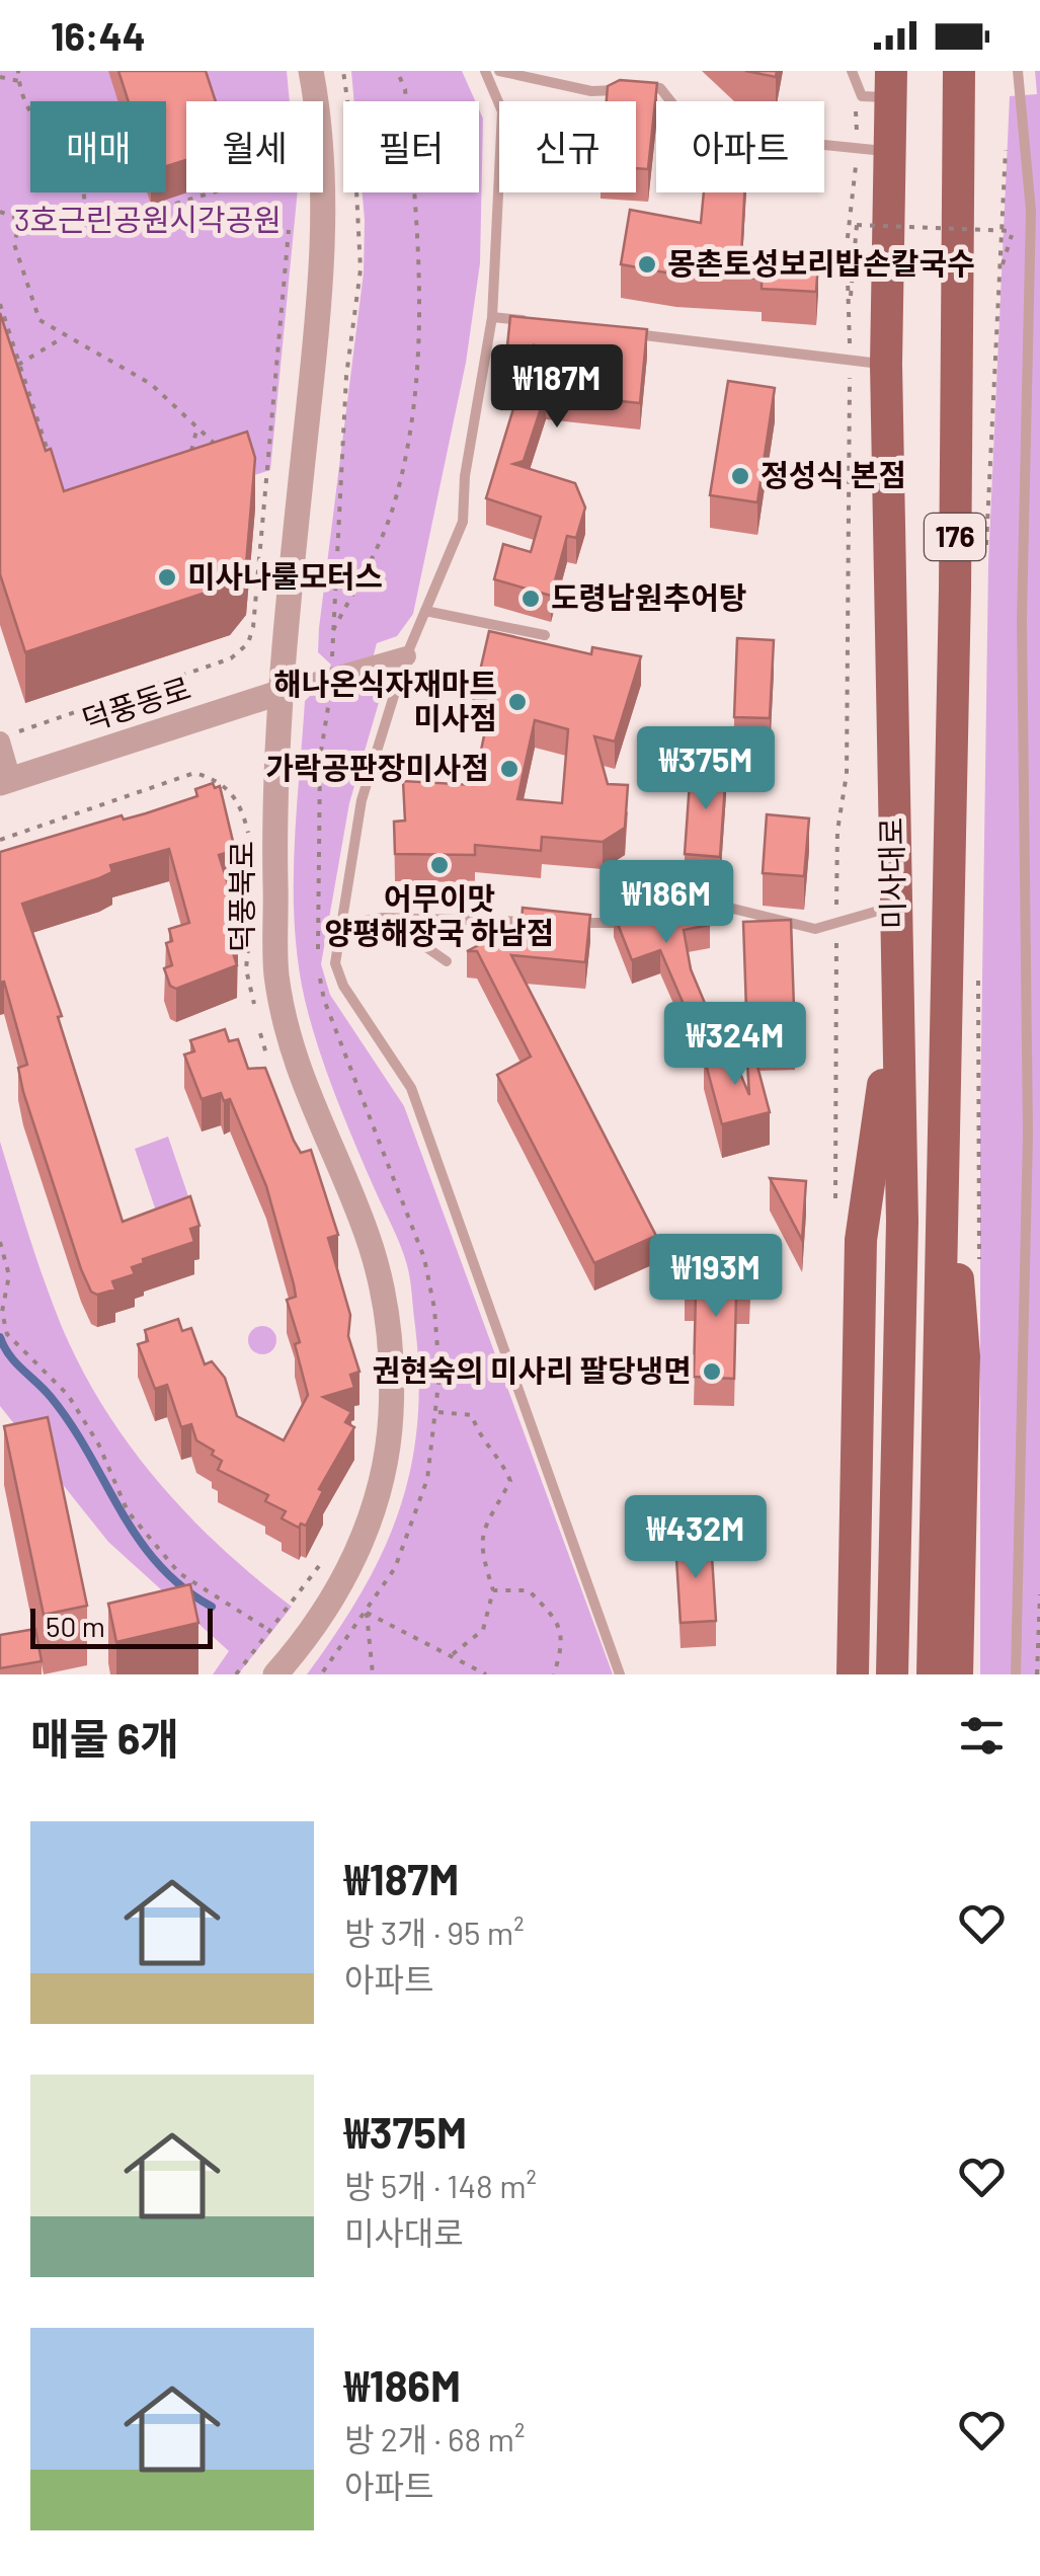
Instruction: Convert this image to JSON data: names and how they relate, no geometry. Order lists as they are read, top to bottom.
{
  "streets": {
    "main road": ["176", "미사대로"],
    "street": ["덕풍동로", "덕풍북로"]
  },
  "crossings": [
    ["덕풍동로", "덕풍북로"]
  ],
  "parks": ["3호근린공원시각공원"],
  "places": [
    "몽촌토성보리밥손칼국수",
    "정성식 본점",
    "미사나룰모터스",
    "도령남원추어탕",
    "해나온식자재마트 미사점",
    "가락공판장미사점",
    "어무이맛 양평해장국 하남점",
    "권현숙의 미사리 팔당냉면"
  ],
  "scale_bar": "50 m",
  "page": {
    "status": "16:44",
    "chip": [
      "매매",
      "월세",
      "필터",
      "신규",
      "아파트"
    ],
    "price": [
      "₩187M",
      "₩375M",
      "₩186M",
      "₩324M",
      "₩193M",
      "₩432M"
    ],
    "scale": "50 m",
    "heading": "매물 6개",
    "list": [
      {
        "name": "₩187M",
        "note": "방 3개 · 95 m² · 아파트"
      },
      {
        "name": "₩375M",
        "note": "방 5개 · 148 m² · 미사대로"
      },
      {
        "name": "₩186M",
        "note": "방 2개 · 68 m² · 아파트"
      }
    ]
  }
}
